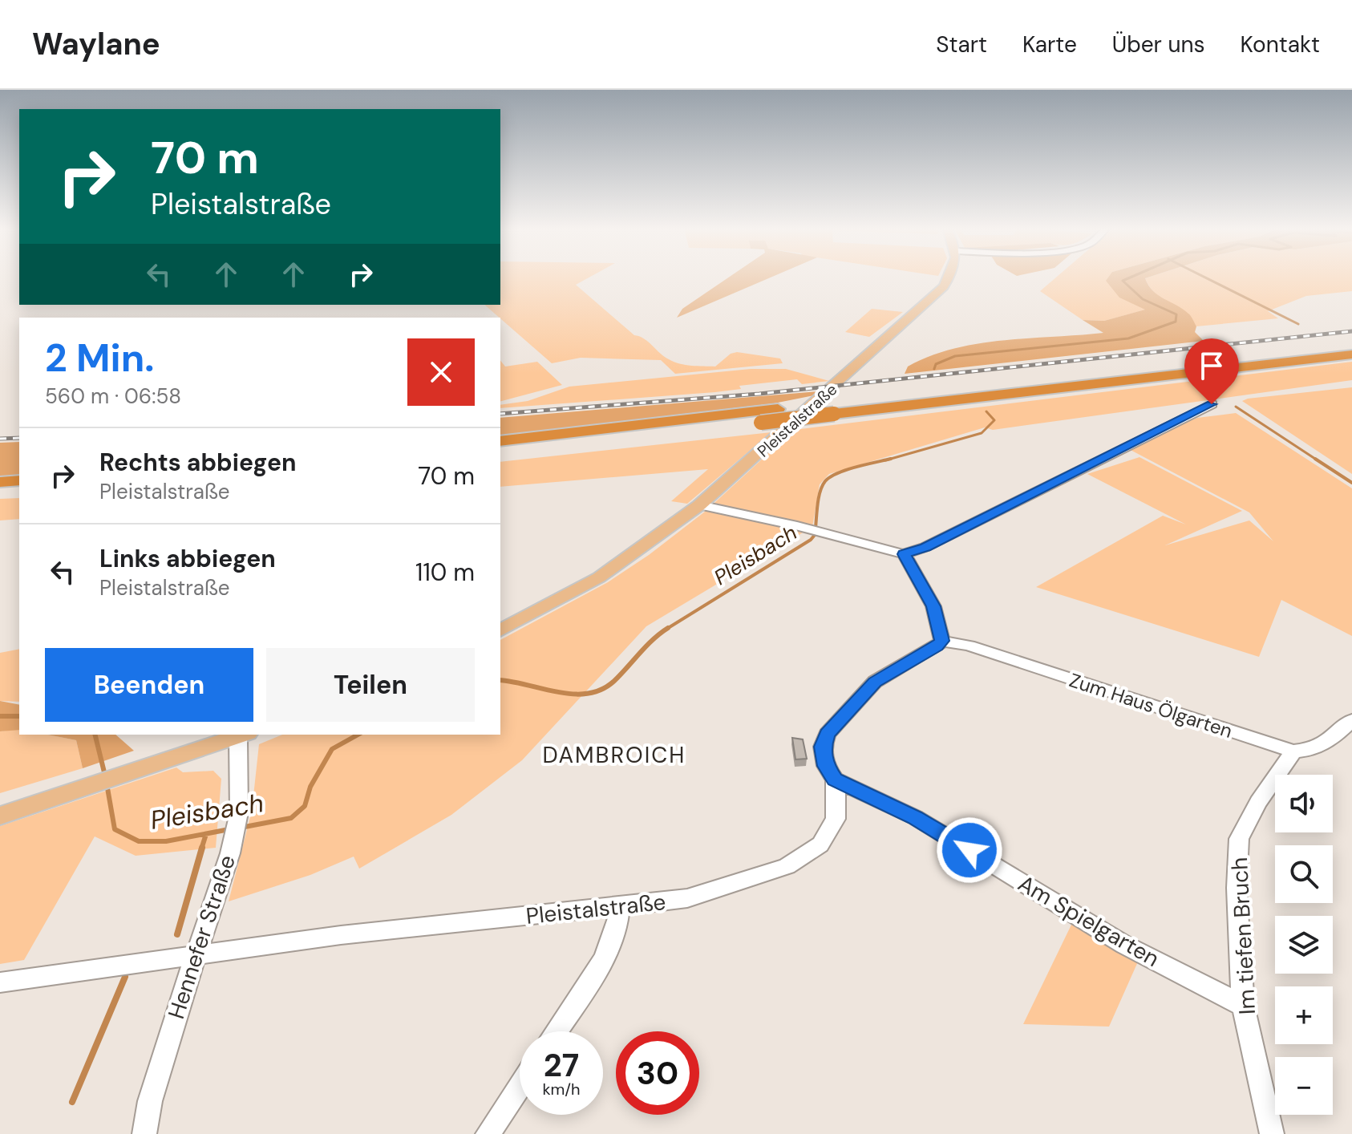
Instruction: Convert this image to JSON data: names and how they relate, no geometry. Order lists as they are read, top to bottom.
{
  "streets": {
    "main road": ["Pleistalstraße"],
    "street": [
      "Zum Haus Ölgarten",
      "Am Spielgarten",
      "Im tiefen Bruch",
      "Hennefer Straße"
    ]
  },
  "crossings": [
    ["Pleistalstraße", "Zum Haus Ölgarten"],
    ["Pleistalstraße", "Am Spielgarten"],
    ["Pleistalstraße", "Hennefer Straße"],
    ["Zum Haus Ölgarten", "Im tiefen Bruch"],
    ["Am Spielgarten", "Im tiefen Bruch"]
  ],
  "districts": ["DAMBROICH"],
  "water": ["Pleisbach"],
  "page": {
    "header": "Waylane",
    "nav": [
      "Start",
      "Karte",
      "Über uns",
      "Kontakt"
    ],
    "turn": ["70 m", "Pleistalstraße"],
    "heading": ["2 Min.", "560 m · 06:58"],
    "list": [
      {
        "name": "Rechts abbiegen",
        "note": "Pleistalstraße",
        "value": "70 m"
      },
      {
        "name": "Links abbiegen",
        "note": "Pleistalstraße",
        "value": "110 m"
      }
    ],
    "buttons": ["Beenden", "Teilen"],
    "map_buttons": ["+", "−"],
    "speed": "27 km/h",
    "limit": "30"
  }
}
